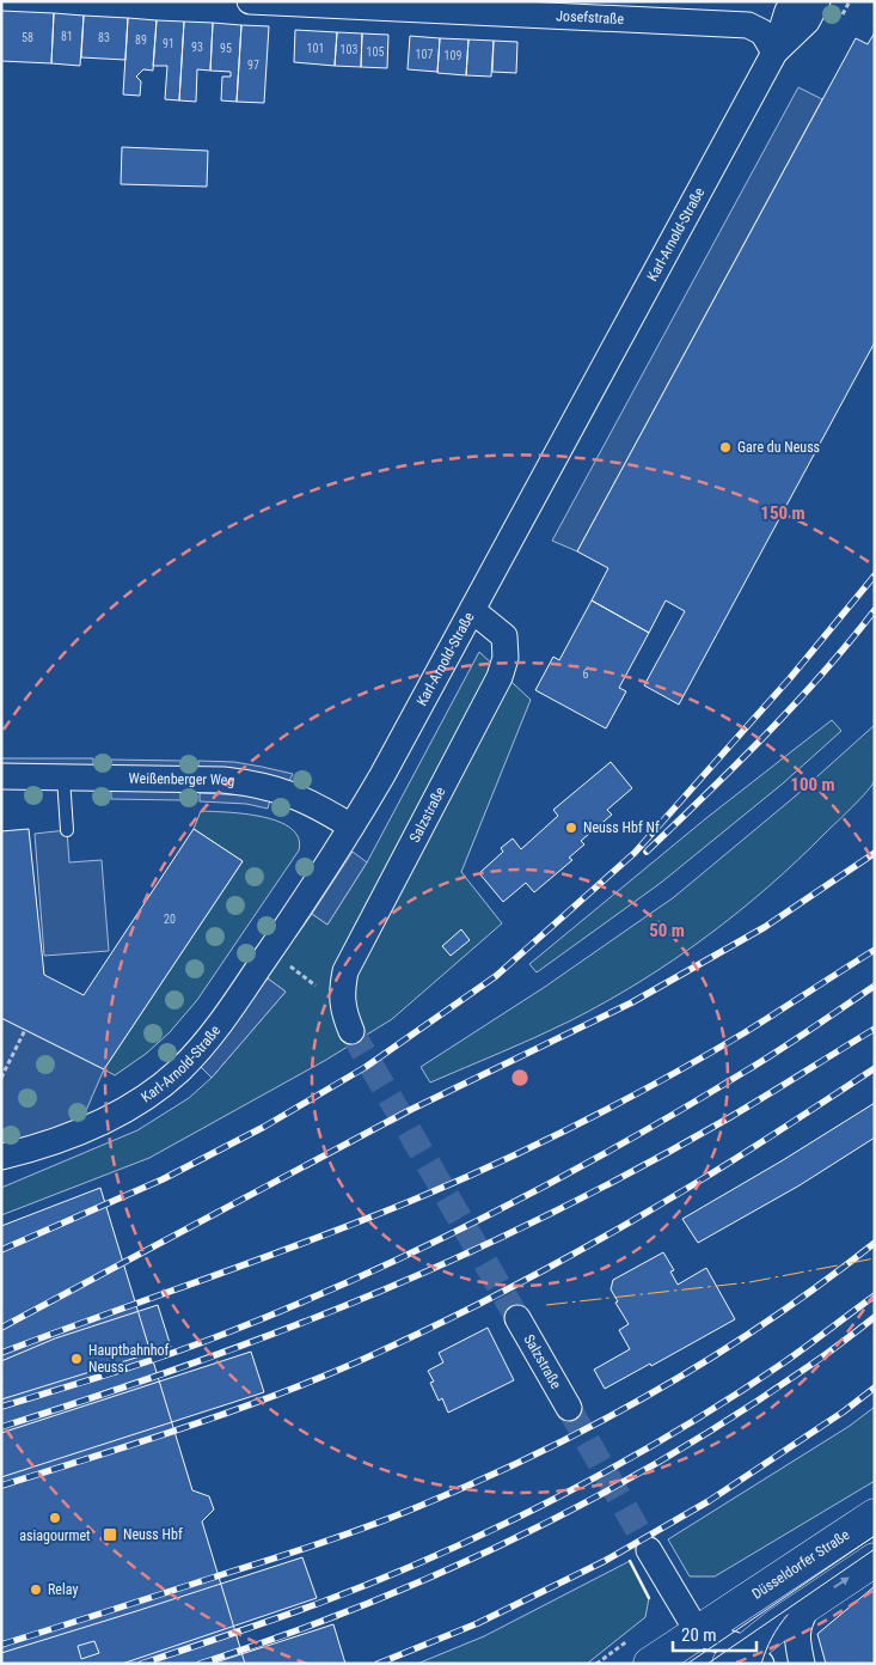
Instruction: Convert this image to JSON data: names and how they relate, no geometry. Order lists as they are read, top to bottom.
{
  "streets": {
    "main road": ["Düsseldorfer Straße"],
    "street": [
      "Josefstraße",
      "Karl-Arnold-Straße",
      "Weißenberger Weg",
      "Salzstraße"
    ]
  },
  "crossings": [
    ["Josefstraße", "Karl-Arnold-Straße"],
    ["Karl-Arnold-Straße", "Weißenberger Weg"],
    ["Karl-Arnold-Straße", "Salzstraße"]
  ],
  "places": {
    "other": [
      "Gare du Neuss",
      "Neuss Hbf Nf",
      "Hauptbahnhof Neuss",
      "asiagourmet",
      "Relay"
    ],
    "transit": ["Neuss Hbf"]
  },
  "house_numbers": [
    "81",
    "58",
    "83",
    "89",
    "91",
    "93",
    "95",
    "101",
    "103",
    "105",
    "107",
    "109",
    "97",
    "6",
    "20"
  ],
  "scale_bar": "20 m",
  "rings": ["150 m", "100 m", "50 m"]
}
